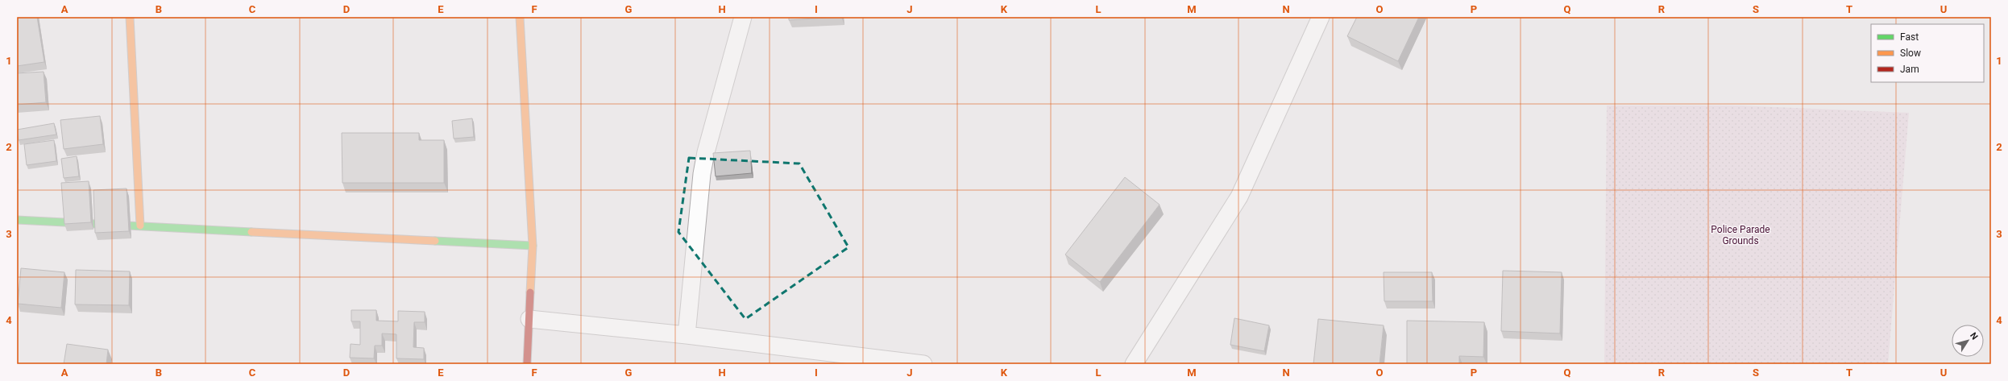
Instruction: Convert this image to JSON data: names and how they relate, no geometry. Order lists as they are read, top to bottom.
{
  "parks": ["Police Parade Grounds"],
  "legend": ["Fast", "Slow", "Jam"],
  "north": "top right",
  "grid": {
    "columns": [
      "A",
      "B",
      "C",
      "D",
      "E",
      "F",
      "G",
      "H",
      "I",
      "J",
      "K",
      "L",
      "M",
      "N",
      "O",
      "P",
      "Q",
      "R",
      "S",
      "T",
      "U"
    ],
    "rows": [
      "1",
      "2",
      "3",
      "4"
    ]
  }
}
